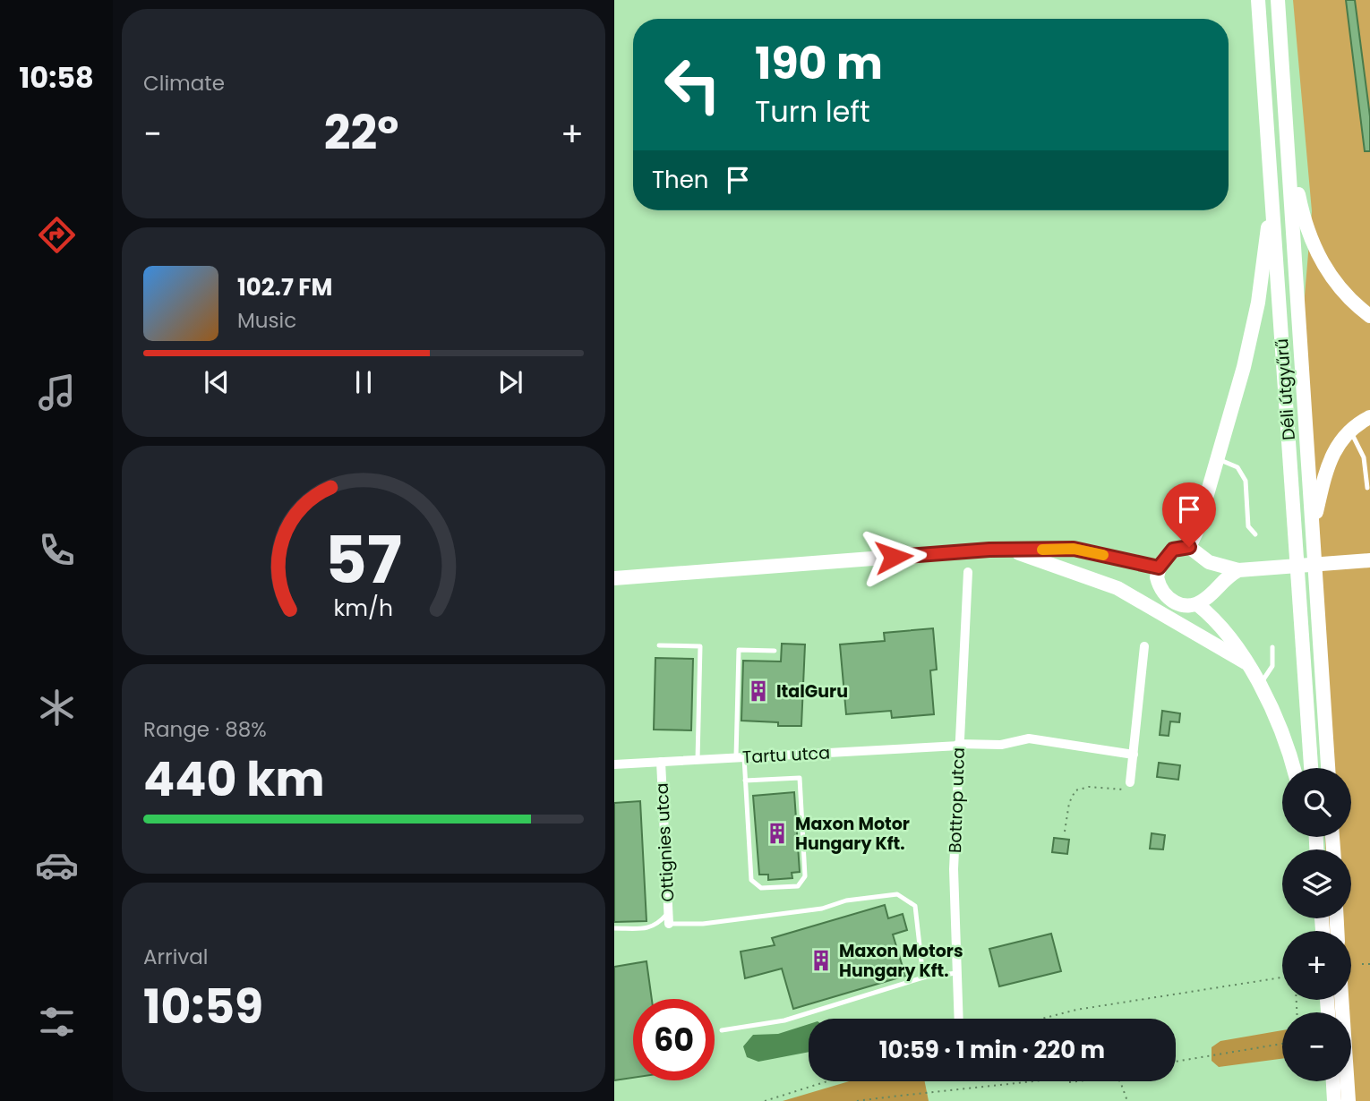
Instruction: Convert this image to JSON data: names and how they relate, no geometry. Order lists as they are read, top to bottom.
{
  "streets": {
    "main road": ["Déli útgyűrű"],
    "street": ["Tartu utca", "Bottrop utca", "Ottignies utca"]
  },
  "crossings": [
    ["Tartu utca", "Bottrop utca"],
    ["Tartu utca", "Ottignies utca"]
  ],
  "places": {
    "building": ["ItalGuru", "Maxon Motor Hungary Kft.", "Maxon Motors Hungary Kft."]
  },
  "page": {
    "tabs": "10:58",
    "tile": [
      "Climate",
      ["Range · 88%", "440 km"],
      ["Arrival", "10:59"]
    ],
    "turn": ["190 m", "Turn left"],
    "heat": ["−", "22°", "+"],
    "then": "Then",
    "song": ["102.7 FM", "Music"],
    "map_buttons": ["+", "−"],
    "limit": "60",
    "trip": "10:59 · 1 min · 220 m",
    "gauge": ["57", "km/h"]
  }
}
